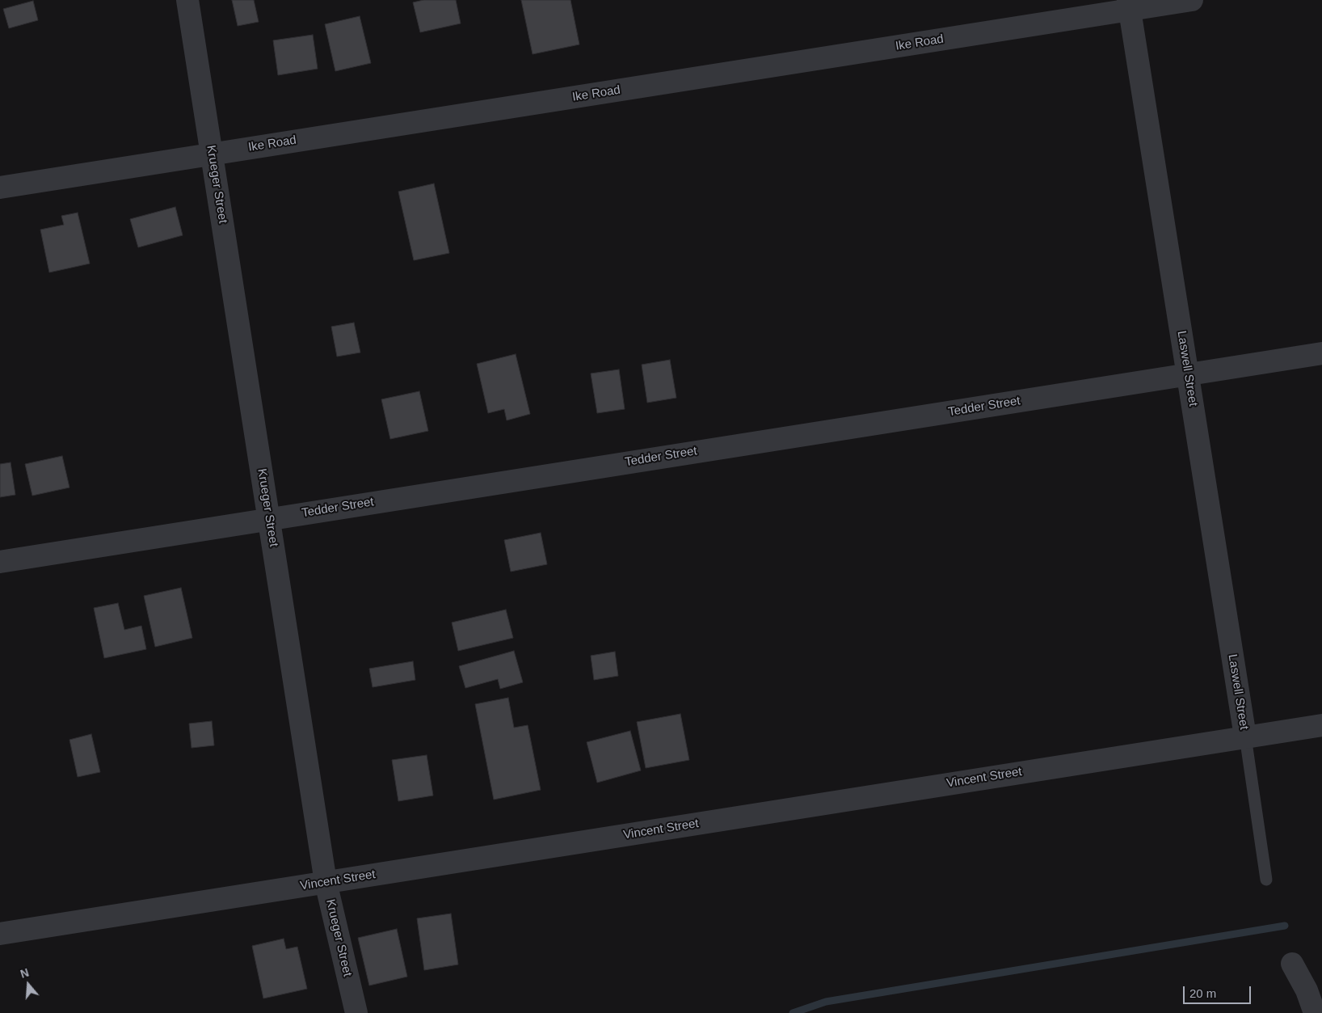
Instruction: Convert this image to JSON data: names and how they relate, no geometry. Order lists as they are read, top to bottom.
{
  "streets": {
    "street": [
      "Ike Road",
      "Krueger Street",
      "Laswell Street",
      "Tedder Street",
      "Vincent Street"
    ]
  },
  "crossings": [
    ["Ike Road", "Krueger Street"],
    ["Ike Road", "Laswell Street"],
    ["Krueger Street", "Tedder Street"],
    ["Krueger Street", "Vincent Street"],
    ["Laswell Street", "Tedder Street"],
    ["Laswell Street", "Vincent Street"]
  ],
  "scale_bar": "20 m",
  "north": "top"
}
